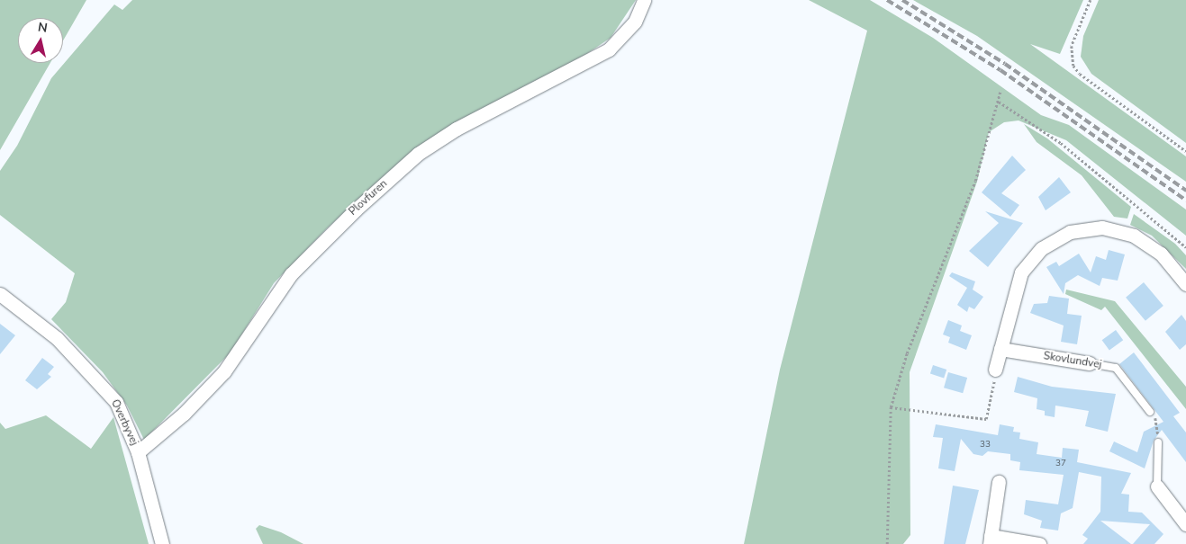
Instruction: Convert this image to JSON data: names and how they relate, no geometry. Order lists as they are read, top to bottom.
{
  "streets": {
    "street": ["Plovfuren", "Skovlundvej", "Overbyvej"]
  },
  "crossings": [
    ["Plovfuren", "Overbyvej"]
  ],
  "house_numbers": ["33", "37"],
  "north": "top"
}
